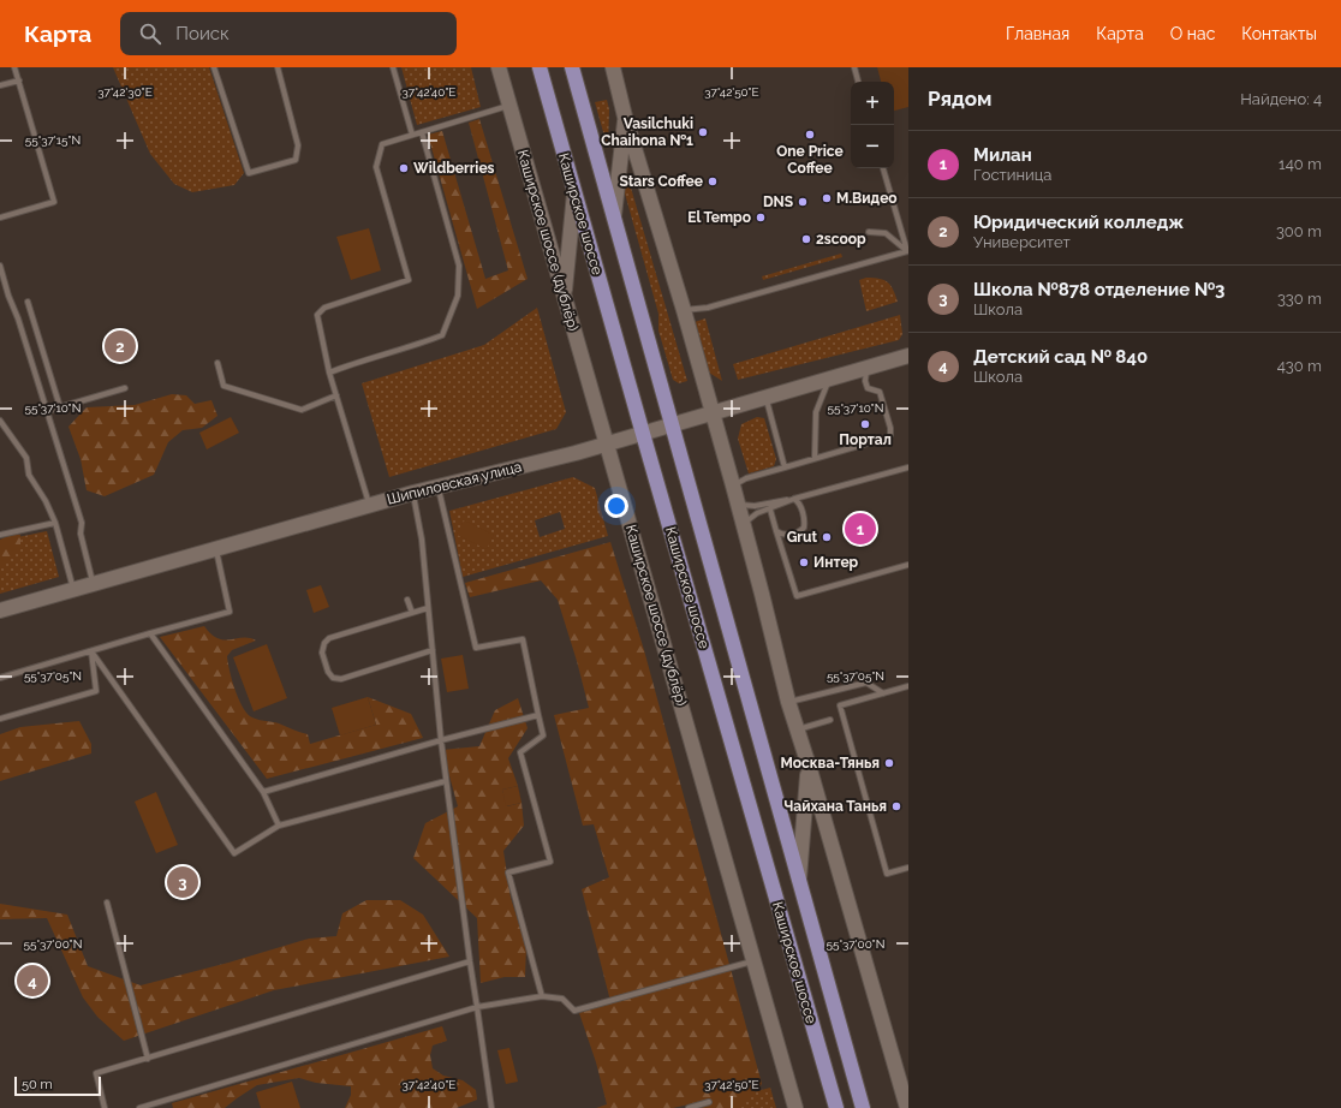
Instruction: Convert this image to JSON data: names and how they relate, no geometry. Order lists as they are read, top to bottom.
{
  "streets": {
    "main road": ["Каширское шоссе", "Каширское шоссе (дублёр)", "Шипиловская улица"]
  },
  "crossings": [
    ["Каширское шоссе", "Шипиловская улица"],
    ["Каширское шоссе (дублёр)", "Шипиловская улица"]
  ],
  "places": [
    "Vasilchuki Chaihona №1",
    "One Price Coffee",
    "Wildberries",
    "Stars Coffee",
    "М.Видео",
    "DNS",
    "El Tempo",
    "2scoop",
    "Портал",
    "Grut",
    "Интер",
    "Москва-Тянья",
    "Чайхана Танья"
  ],
  "scale_bar": "50 m",
  "page": {
    "header": "Карта",
    "search": "Поиск",
    "nav": [
      "Главная",
      "Карта",
      "О нас",
      "Контакты"
    ],
    "heading": ["Рядом", "Найдено: 4"],
    "map_buttons": ["+", "−"],
    "list": [
      {
        "mark": "1",
        "name": "Милан",
        "note": "Гостиница",
        "value": "140 m"
      },
      {
        "mark": "2",
        "name": "Юридический колледж",
        "note": "Университет",
        "value": "300 m"
      },
      {
        "mark": "3",
        "name": "Школа №878 отделение №3",
        "note": "Школа",
        "value": "330 m"
      },
      {
        "mark": "4",
        "name": "Детский сад № 840",
        "note": "Школа",
        "value": "430 m"
      }
    ],
    "pins": [
      "2",
      "1",
      "3",
      "4"
    ],
    "scale": "50 m"
  },
  "coordinates": [
    "37°42'30\"E",
    "37°42'40\"E",
    "37°42'50\"E",
    "55°37'15\"N",
    "55°37'10\"N",
    "55°37'05\"N",
    "55°37'00\"N"
  ]
}
